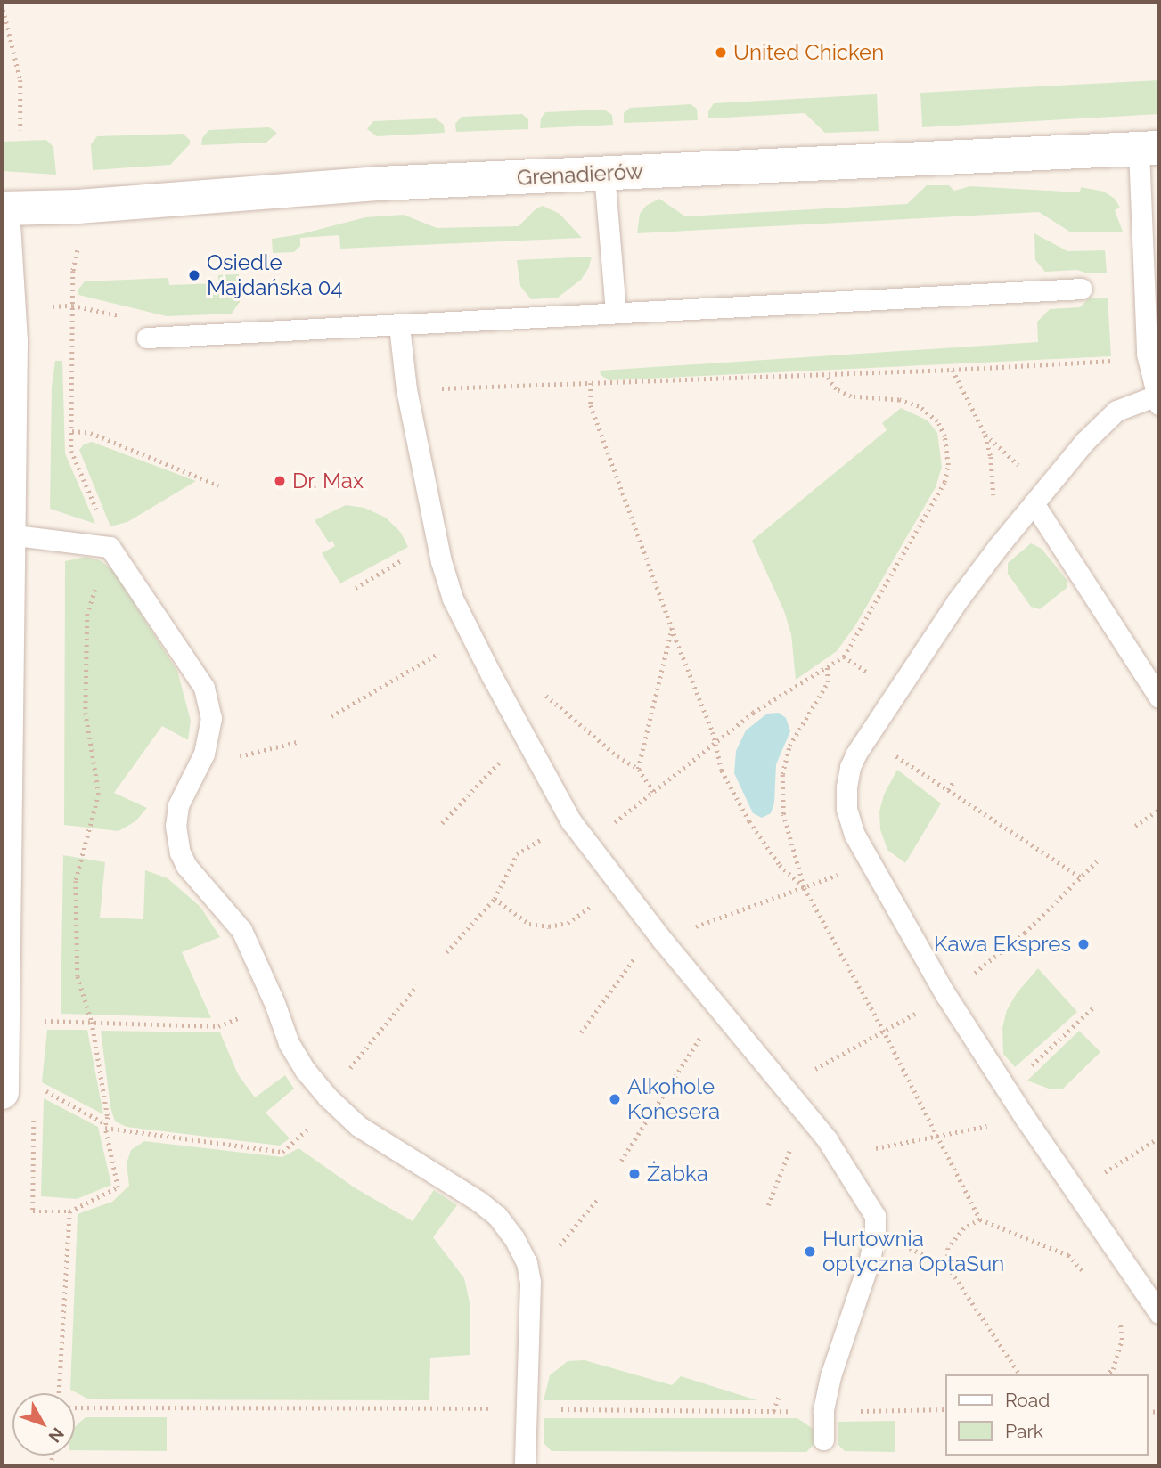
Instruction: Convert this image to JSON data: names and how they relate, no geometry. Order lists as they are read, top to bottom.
{
  "streets": {
    "street": ["Grenadierów"]
  },
  "places": [
    "United Chicken",
    "Osiedle Majdańska 04",
    "Dr. Max",
    "Kawa Ekspres",
    "Alkohole Konesera",
    "Żabka",
    "Hurtownia optyczna OptaSun"
  ],
  "legend": ["Road", "Park"],
  "north": "bottom right"
}
